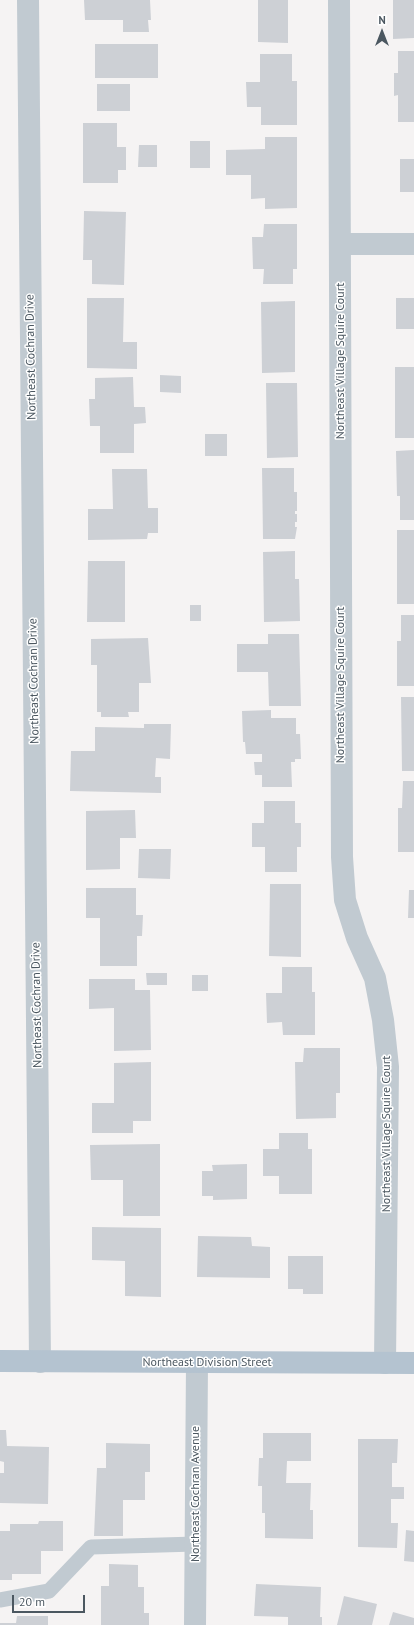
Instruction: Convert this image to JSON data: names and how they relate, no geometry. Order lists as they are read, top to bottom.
{
  "streets": {
    "main road": ["Northeast Division Street"],
    "street": ["Northeast Cochran Drive", "Northeast Village Squire Court", "Northeast Cochran Avenue"]
  },
  "crossings": [
    ["Northeast Cochran Drive", "Northeast Division Street"],
    ["Northeast Village Squire Court", "Northeast Division Street"],
    ["Northeast Division Street", "Northeast Cochran Avenue"]
  ],
  "scale_bar": "20 m",
  "north": "top"
}
